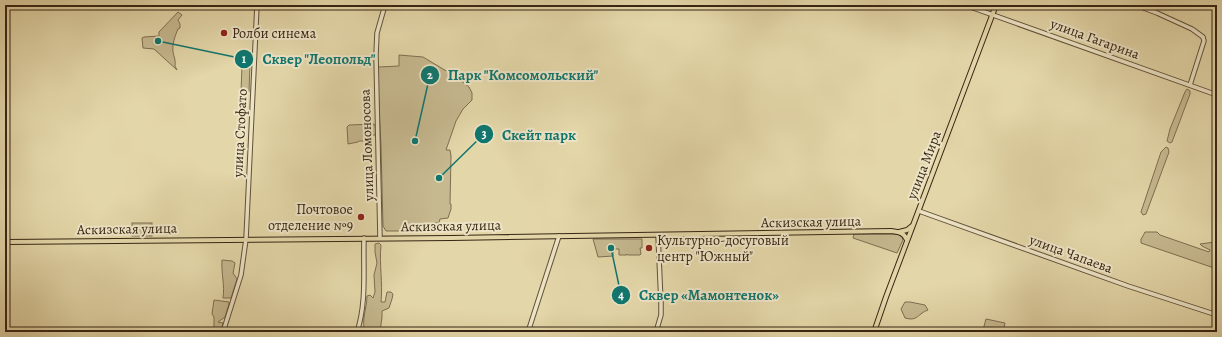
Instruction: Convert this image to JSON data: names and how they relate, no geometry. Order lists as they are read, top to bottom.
{
  "streets": {
    "main road": ["улица Мира", "Аскизская улица"],
    "street": [
      "улица Гагарина",
      "улица Стофато",
      "улица Ломоносова",
      "улица Чапаева"
    ]
  },
  "crossings": [
    ["улица Гагарина", "улица Мира"],
    ["улица Стофато", "Аскизская улица"],
    ["улица Ломоносова", "Аскизская улица"],
    ["улица Мира", "улица Чапаева"]
  ],
  "places": [
    "Ролби синема",
    "Сквер \"Леопольд\"",
    "Парк \"Комсомольский\"",
    "Скейт парк",
    "Почтовое отделение №9",
    "Сквер «Мамонтенок»",
    "Культурно-досуговый центр \"Южный\""
  ]
}
